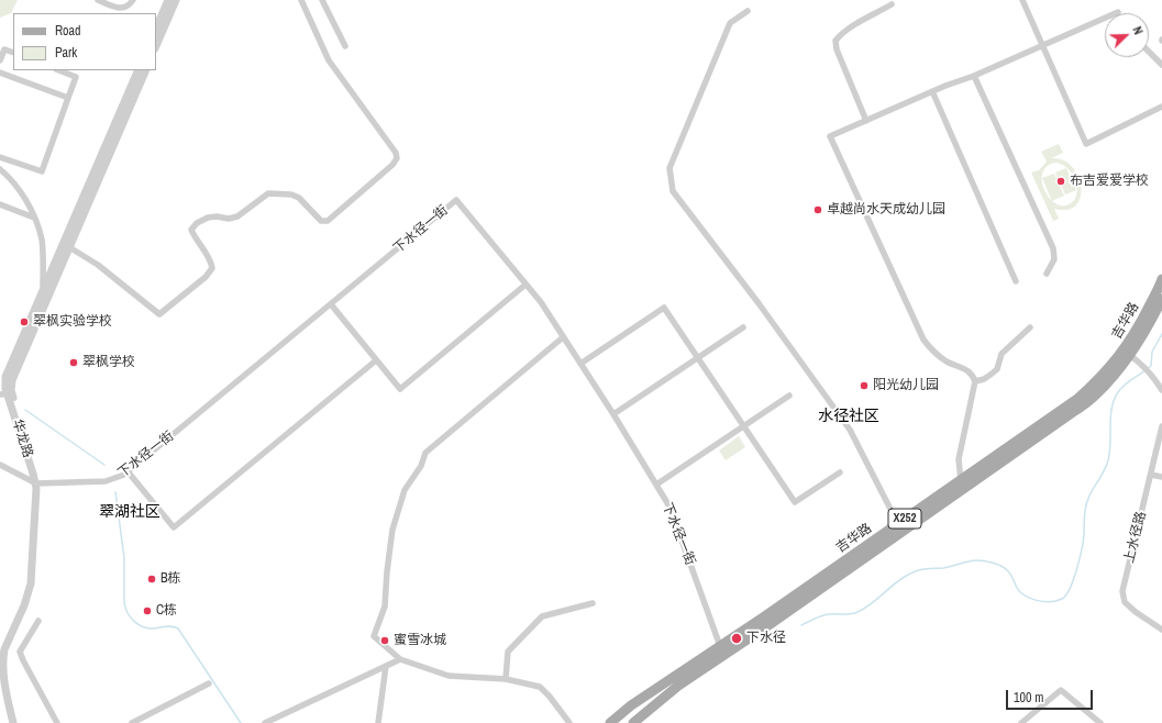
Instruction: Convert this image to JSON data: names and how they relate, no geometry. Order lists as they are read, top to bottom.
{
  "streets": {
    "main road": ["吉华路", "X252"],
    "street": ["下水径一街", "华龙路", "上水径路"]
  },
  "crossings": [
    ["下水径一街", "吉华路"],
    ["下水径一街", "华龙路"]
  ],
  "districts": ["水径社区", "翠湖社区"],
  "places": [
    "布吉爱爱学校",
    "卓越尚水天成幼儿园",
    "翠枫实验学校",
    "翠枫学校",
    "阳光幼儿园",
    "B栋",
    "C栋",
    "下水径",
    "蜜雪冰城"
  ],
  "legend": ["Road", "Park"],
  "scale_bar": "100 m",
  "north": "top right"
}
